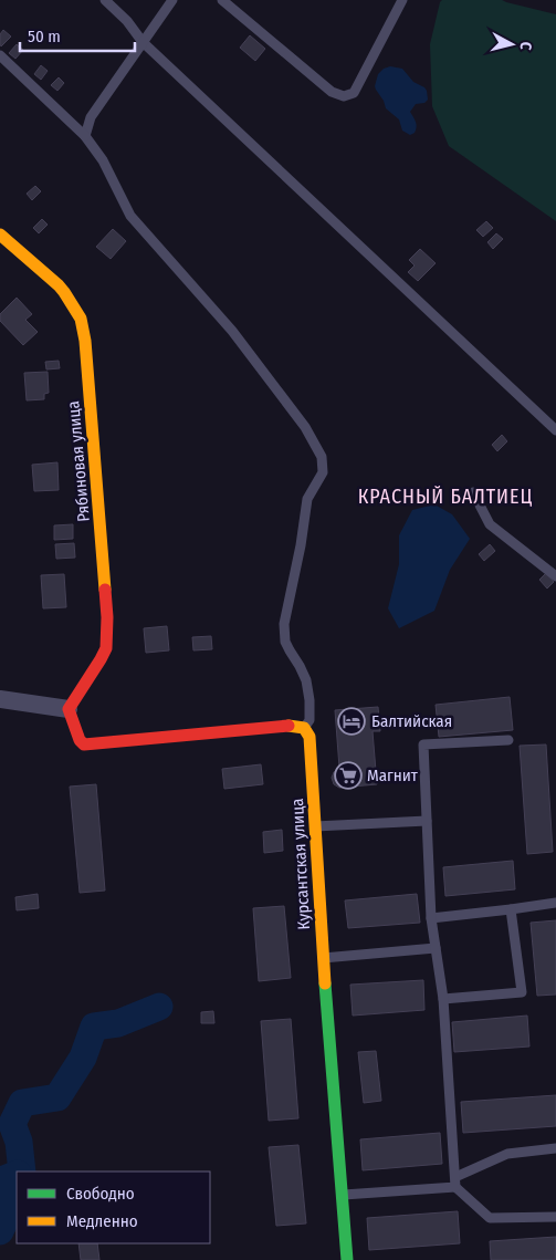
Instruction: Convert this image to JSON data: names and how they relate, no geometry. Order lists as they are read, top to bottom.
{
  "streets": {
    "street": ["Рябиновая улица", "Курсантская улица"]
  },
  "districts": ["КРАСНЫЙ БАЛТИЕЦ"],
  "places": {
    "hotel": ["Балтийская"],
    "supermarket": ["Магнит"]
  },
  "legend": ["Свободно", "Медленно"],
  "scale_bar": "50 m",
  "north": "right"
}
